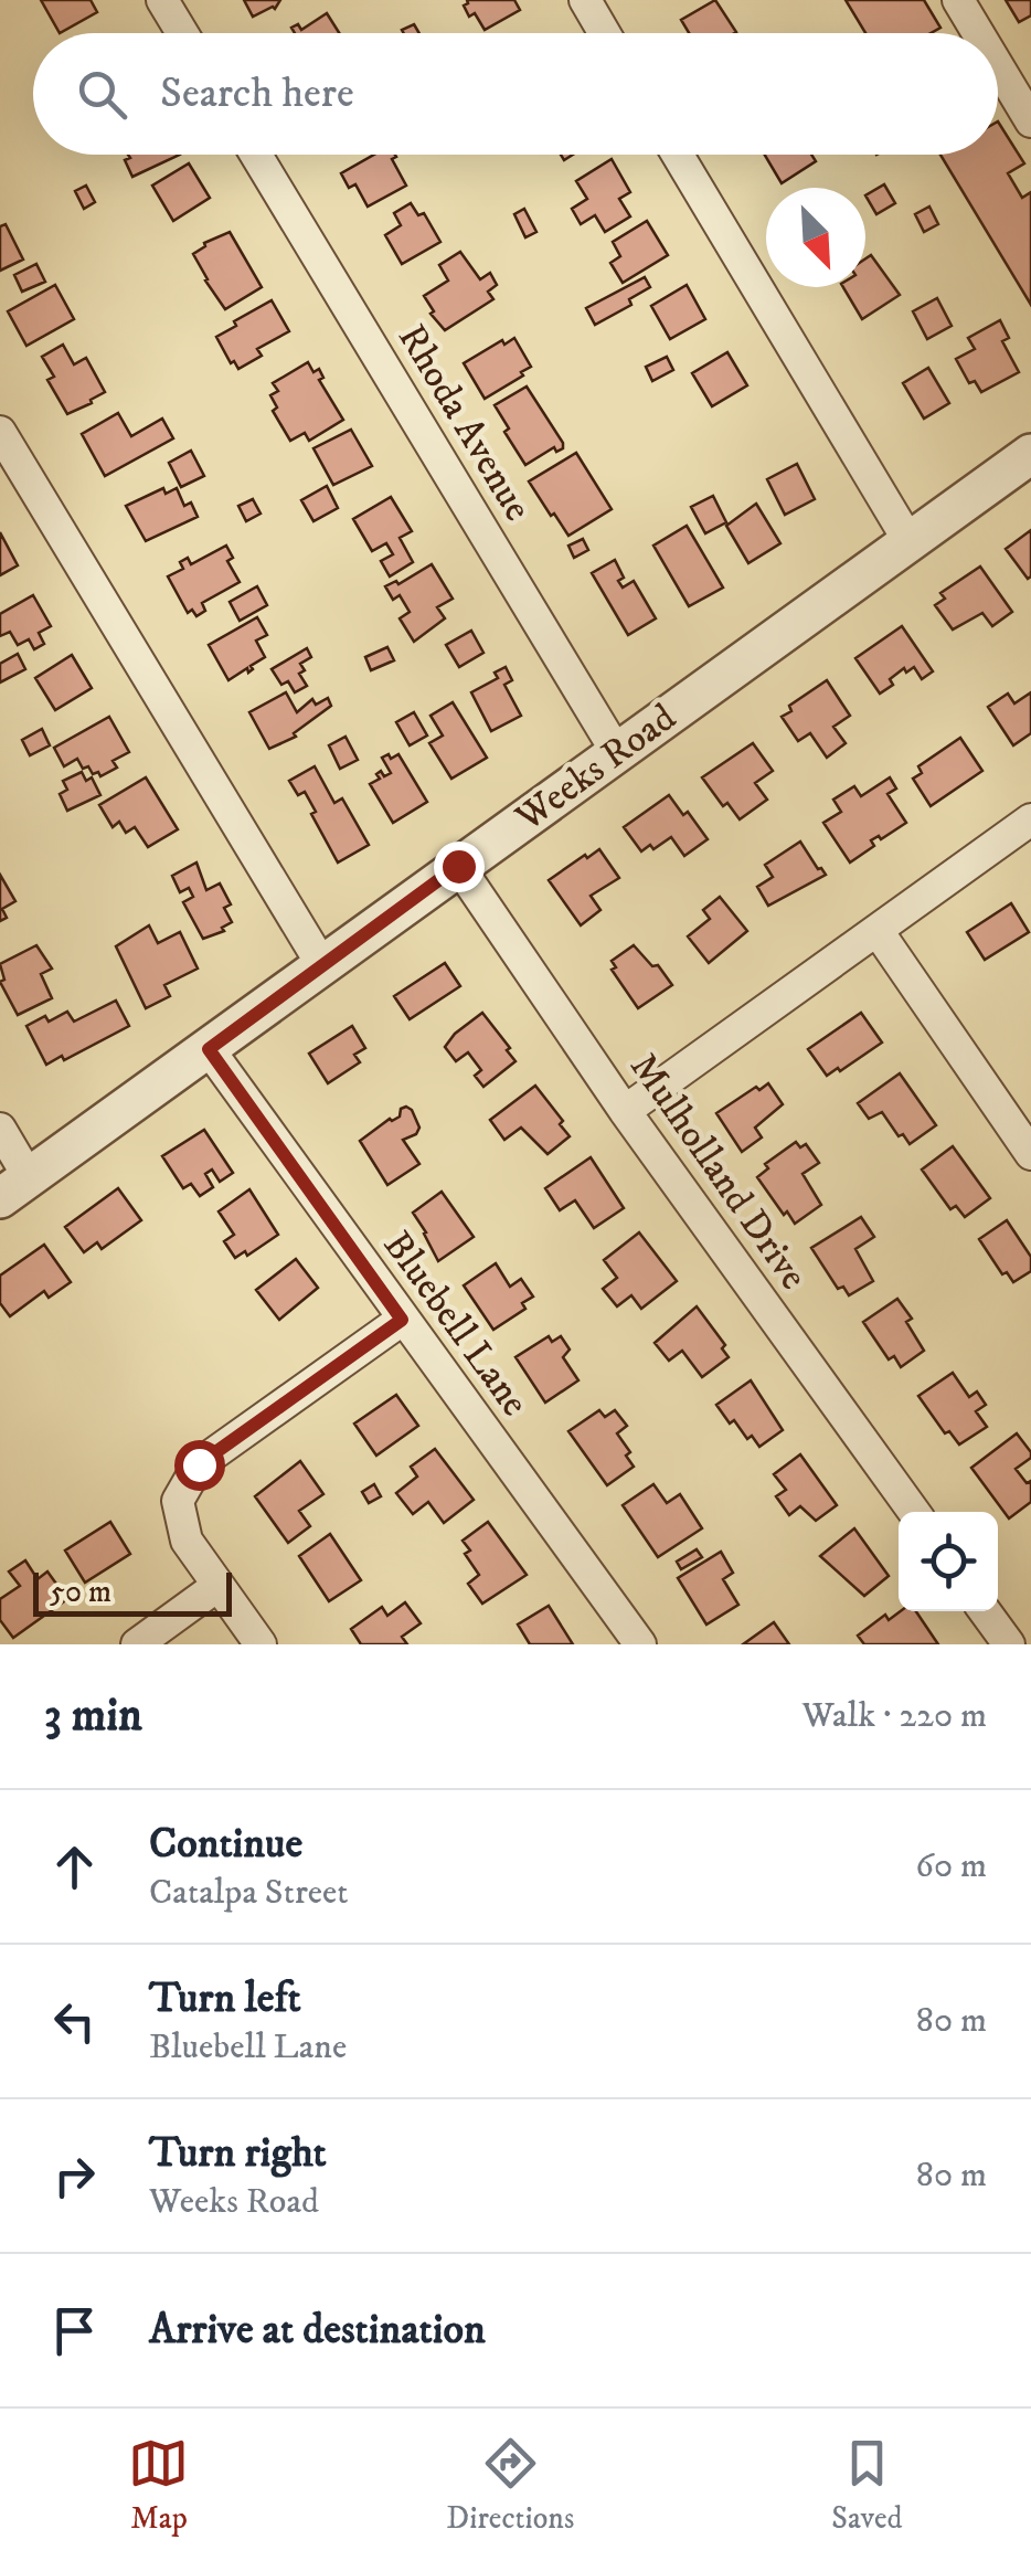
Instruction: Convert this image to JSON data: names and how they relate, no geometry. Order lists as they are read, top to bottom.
{
  "streets": {
    "street": [
      "Rhoda Avenue",
      "Weeks Road",
      "Mulholland Drive",
      "Bluebell Lane"
    ]
  },
  "crossings": [
    ["Rhoda Avenue", "Weeks Road"],
    ["Weeks Road", "Mulholland Drive"],
    ["Weeks Road", "Bluebell Lane"]
  ],
  "scale_bar": "50 m",
  "north": "bottom right",
  "page": {
    "search": "Search here",
    "scale": "50 m",
    "heading": ["3 min", "Walk · 220 m"],
    "list": [
      ["Continue", "Catalpa Street", "60 m"],
      ["Turn left", "Bluebell Lane", "80 m"],
      ["Turn right", "Weeks Road", "80 m"],
      "Arrive at destination"
    ],
    "nav": ["Map", "Directions", "Saved"]
  }
}
